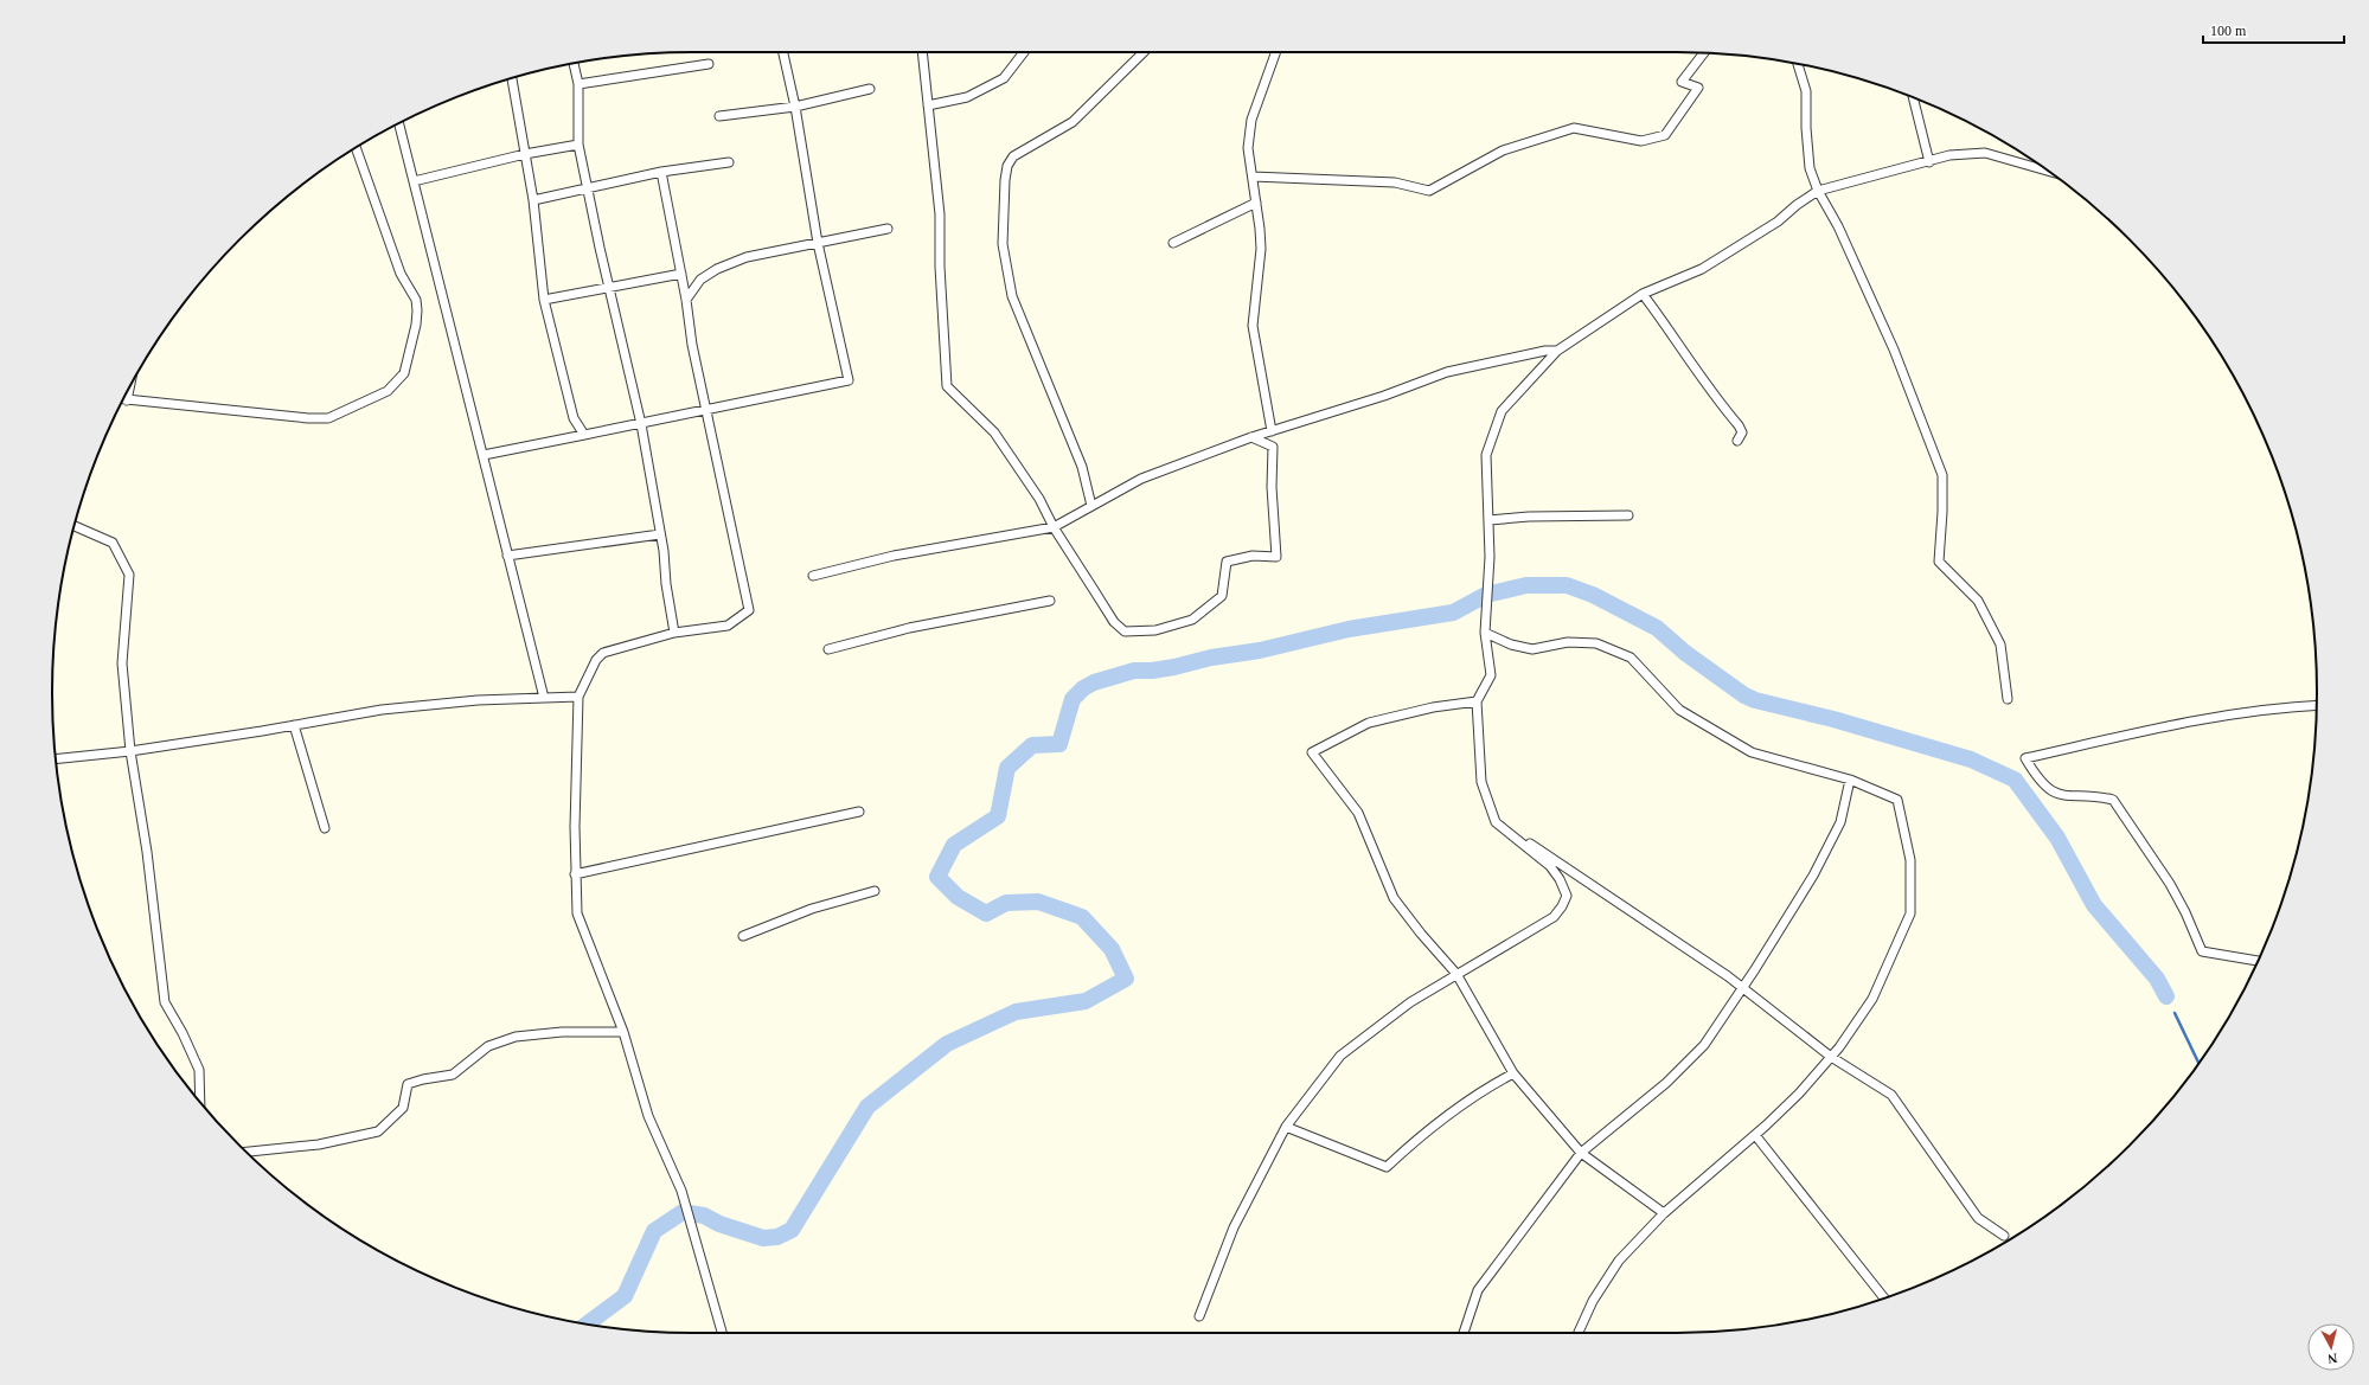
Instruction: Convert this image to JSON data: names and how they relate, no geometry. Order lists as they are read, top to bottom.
{
  "scale_bar": "100 m",
  "north": "bottom"
}
